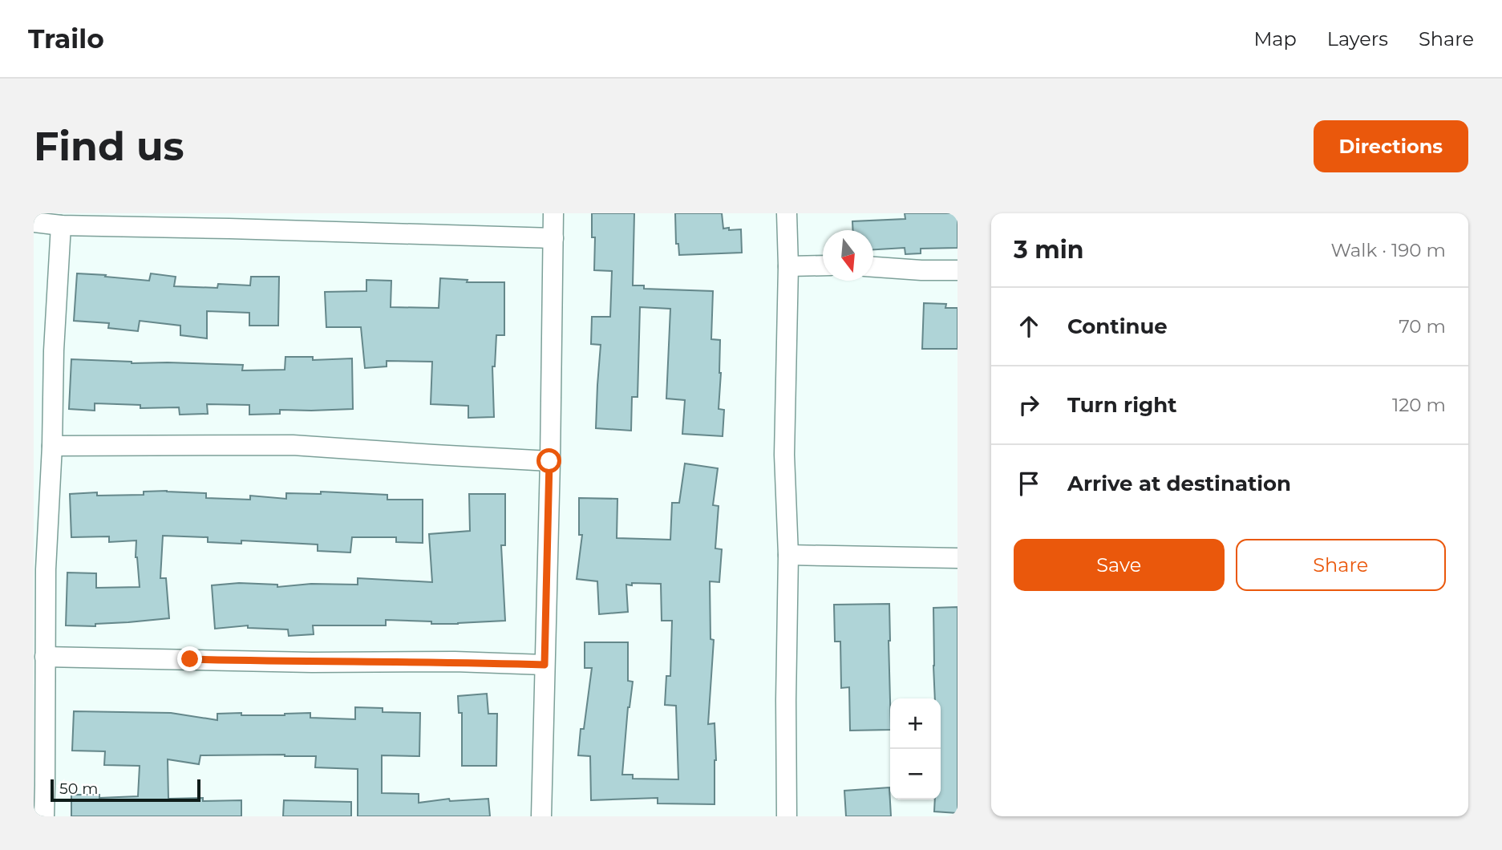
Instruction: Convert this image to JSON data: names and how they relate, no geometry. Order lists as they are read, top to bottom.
{
  "scale_bar": "50 m",
  "north": "bottom",
  "page": {
    "header": "Trailo",
    "nav": ["Map", "Layers", "Share"],
    "buttons": [
      "Directions",
      ["Save", "Share"]
    ],
    "title": "Find us",
    "heading": ["3 min", "Walk · 190 m"],
    "list": [
      ["Continue", "70 m"],
      ["Turn right", "120 m"],
      "Arrive at destination"
    ],
    "map_buttons": ["+", "−"],
    "scale": "50 m"
  }
}
